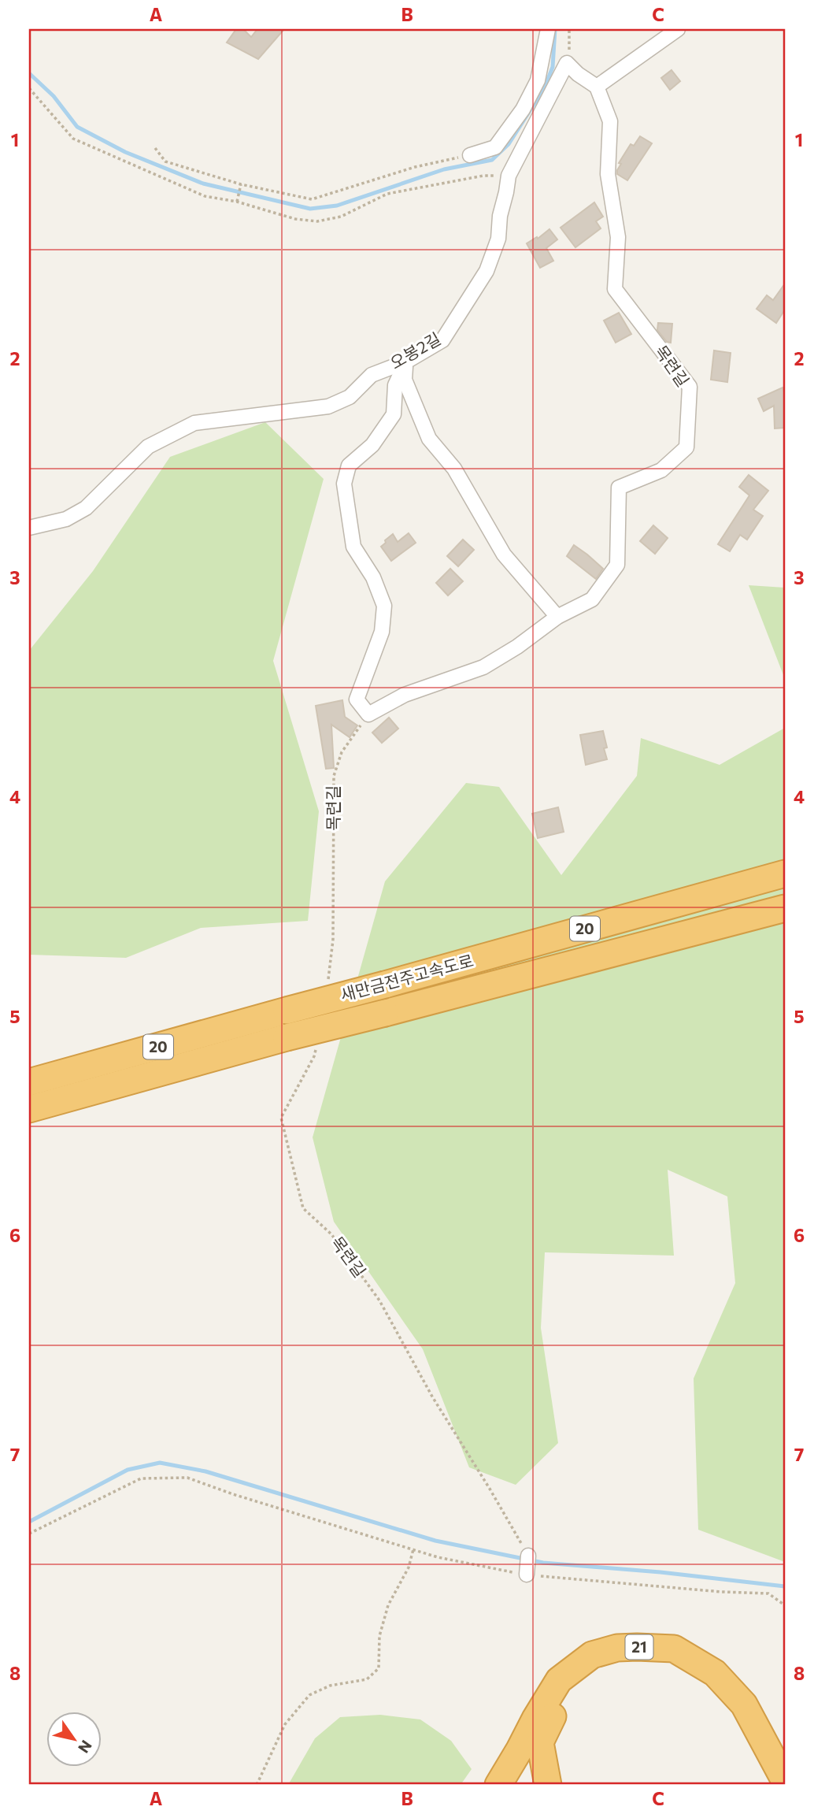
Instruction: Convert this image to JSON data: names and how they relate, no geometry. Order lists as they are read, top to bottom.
{
  "streets": {
    "highway": ["20", "새만금전주고속도로", "21"],
    "street": ["오봉2길", "목련길"]
  },
  "north": "bottom right",
  "grid": {
    "columns": ["A", "B", "C"],
    "rows": [
      "1",
      "2",
      "3",
      "4",
      "5",
      "6",
      "7",
      "8"
    ]
  }
}
